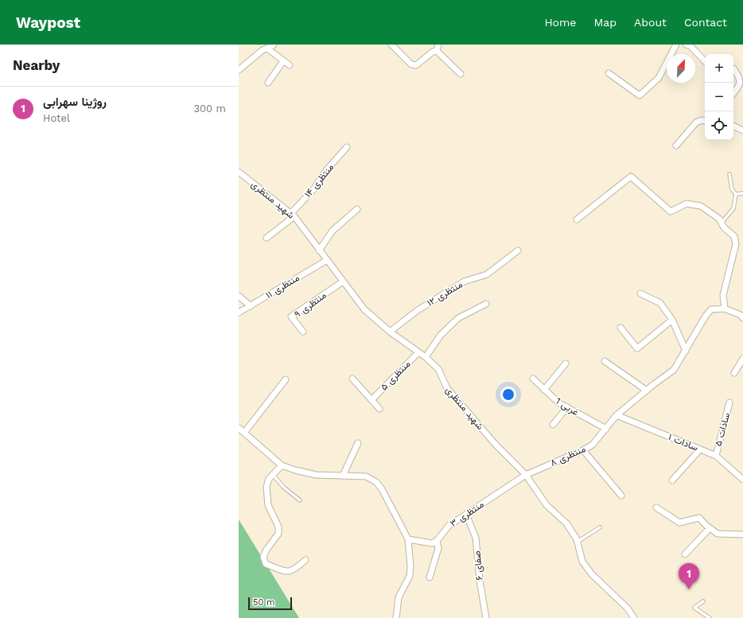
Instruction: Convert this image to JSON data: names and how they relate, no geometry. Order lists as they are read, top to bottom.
{
  "streets": {
    "street": [
      "منتظری ۱۴",
      "شهید منتظری",
      "منتظری ۱۱",
      "منتظری ۱۲",
      "منتظری ۹",
      "منتظری ۵",
      "غربی 1",
      "سادات ۵",
      "سادات ۱",
      "منتظری ۸",
      "منتظری ۳",
      "صفای ۶"
    ]
  },
  "crossings": [
    ["منتظری ۱۴", "شهید منتظری"],
    ["شهید منتظری", "منتظری ۱۱"],
    ["شهید منتظری", "منتظری ۱۲"],
    ["شهید منتظری", "منتظری ۹"],
    ["شهید منتظری", "منتظری ۵"],
    ["شهید منتظری", "منتظری ۸"],
    ["شهید منتظری", "منتظری ۳"],
    ["غربی 1", "منتظری ۸"],
    ["سادات ۵", "سادات ۱"],
    ["سادات ۱", "منتظری ۸"],
    ["منتظری ۸", "منتظری ۳"],
    ["منتظری ۳", "صفای ۶"]
  ],
  "scale_bar": "50 m",
  "north": "top right",
  "page": {
    "header": "Waypost",
    "nav": [
      "Home",
      "Map",
      "About",
      "Contact"
    ],
    "heading": "Nearby",
    "map_buttons": ["+", "−"],
    "list": [
      {
        "mark": "1",
        "name": "روژینا سهرابی",
        "note": "Hotel",
        "value": "300 m"
      }
    ],
    "pins": "1",
    "scale": "50 m"
  }
}
